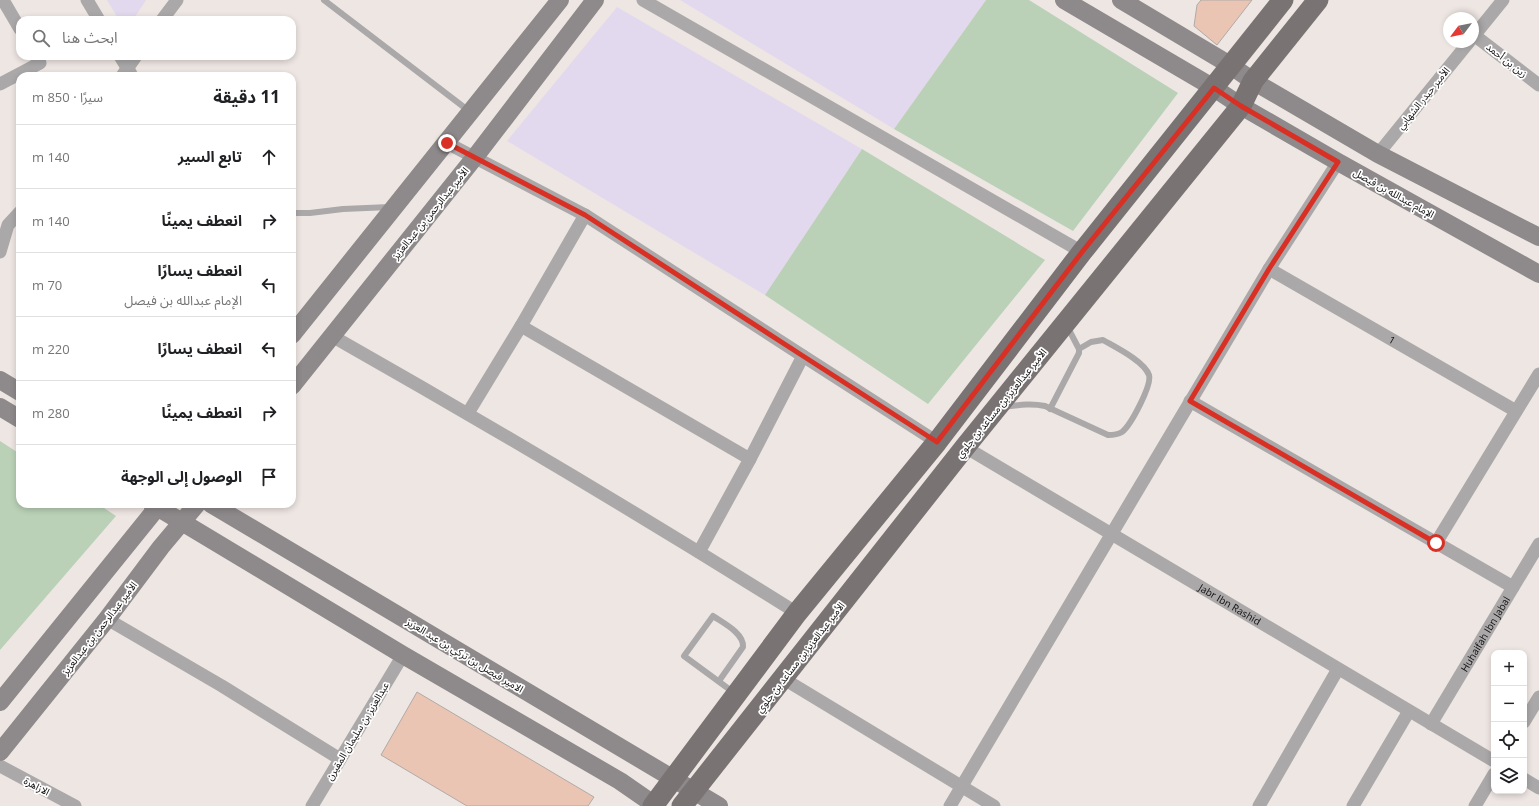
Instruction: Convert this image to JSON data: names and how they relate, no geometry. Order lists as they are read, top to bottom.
{
  "streets": {
    "main road": ["الأمير عبدالعزيز بن مساعد بن جلوي"],
    "street": [
      "زين بن أحمد",
      "الأمير حيدر الشهابي",
      "الإمام عبدالله بن فيصل",
      "الأمير عبدالرحمن بن عبدالعزيز",
      "1",
      "Jabr Ibn Rashid",
      "Huhaifah Ibn Jabal",
      "الامير فيصل بن تركي بن عبد العزيز",
      "عبدالعزيز بن سليمان المقيرن",
      "الازاهرة"
    ]
  },
  "crossings": [
    ["الإمام عبدالله بن فيصل", "الأمير عبدالعزيز بن مساعد بن جلوي"],
    ["الأمير عبدالعزيز بن مساعد بن جلوي", "Jabr Ibn Rashid"],
    ["الأمير عبدالعزيز بن مساعد بن جلوي", "الامير فيصل بن تركي بن عبد العزيز"],
    ["Jabr Ibn Rashid", "Huhaifah Ibn Jabal"]
  ],
  "north": "bottom left",
  "page": {
    "search": "ابحث هنا",
    "heading": ["11 دقيقة", "سيرًا · 850 m"],
    "list": [
      ["تابع السير", "140 m"],
      ["انعطف يمينًا", "140 m"],
      ["انعطف يسارًا", "الإمام عبدالله بن فيصل", "70 m"],
      ["انعطف يسارًا", "220 m"],
      ["انعطف يمينًا", "280 m"],
      "الوصول إلى الوجهة"
    ],
    "map_buttons": ["+", "−"]
  }
}
